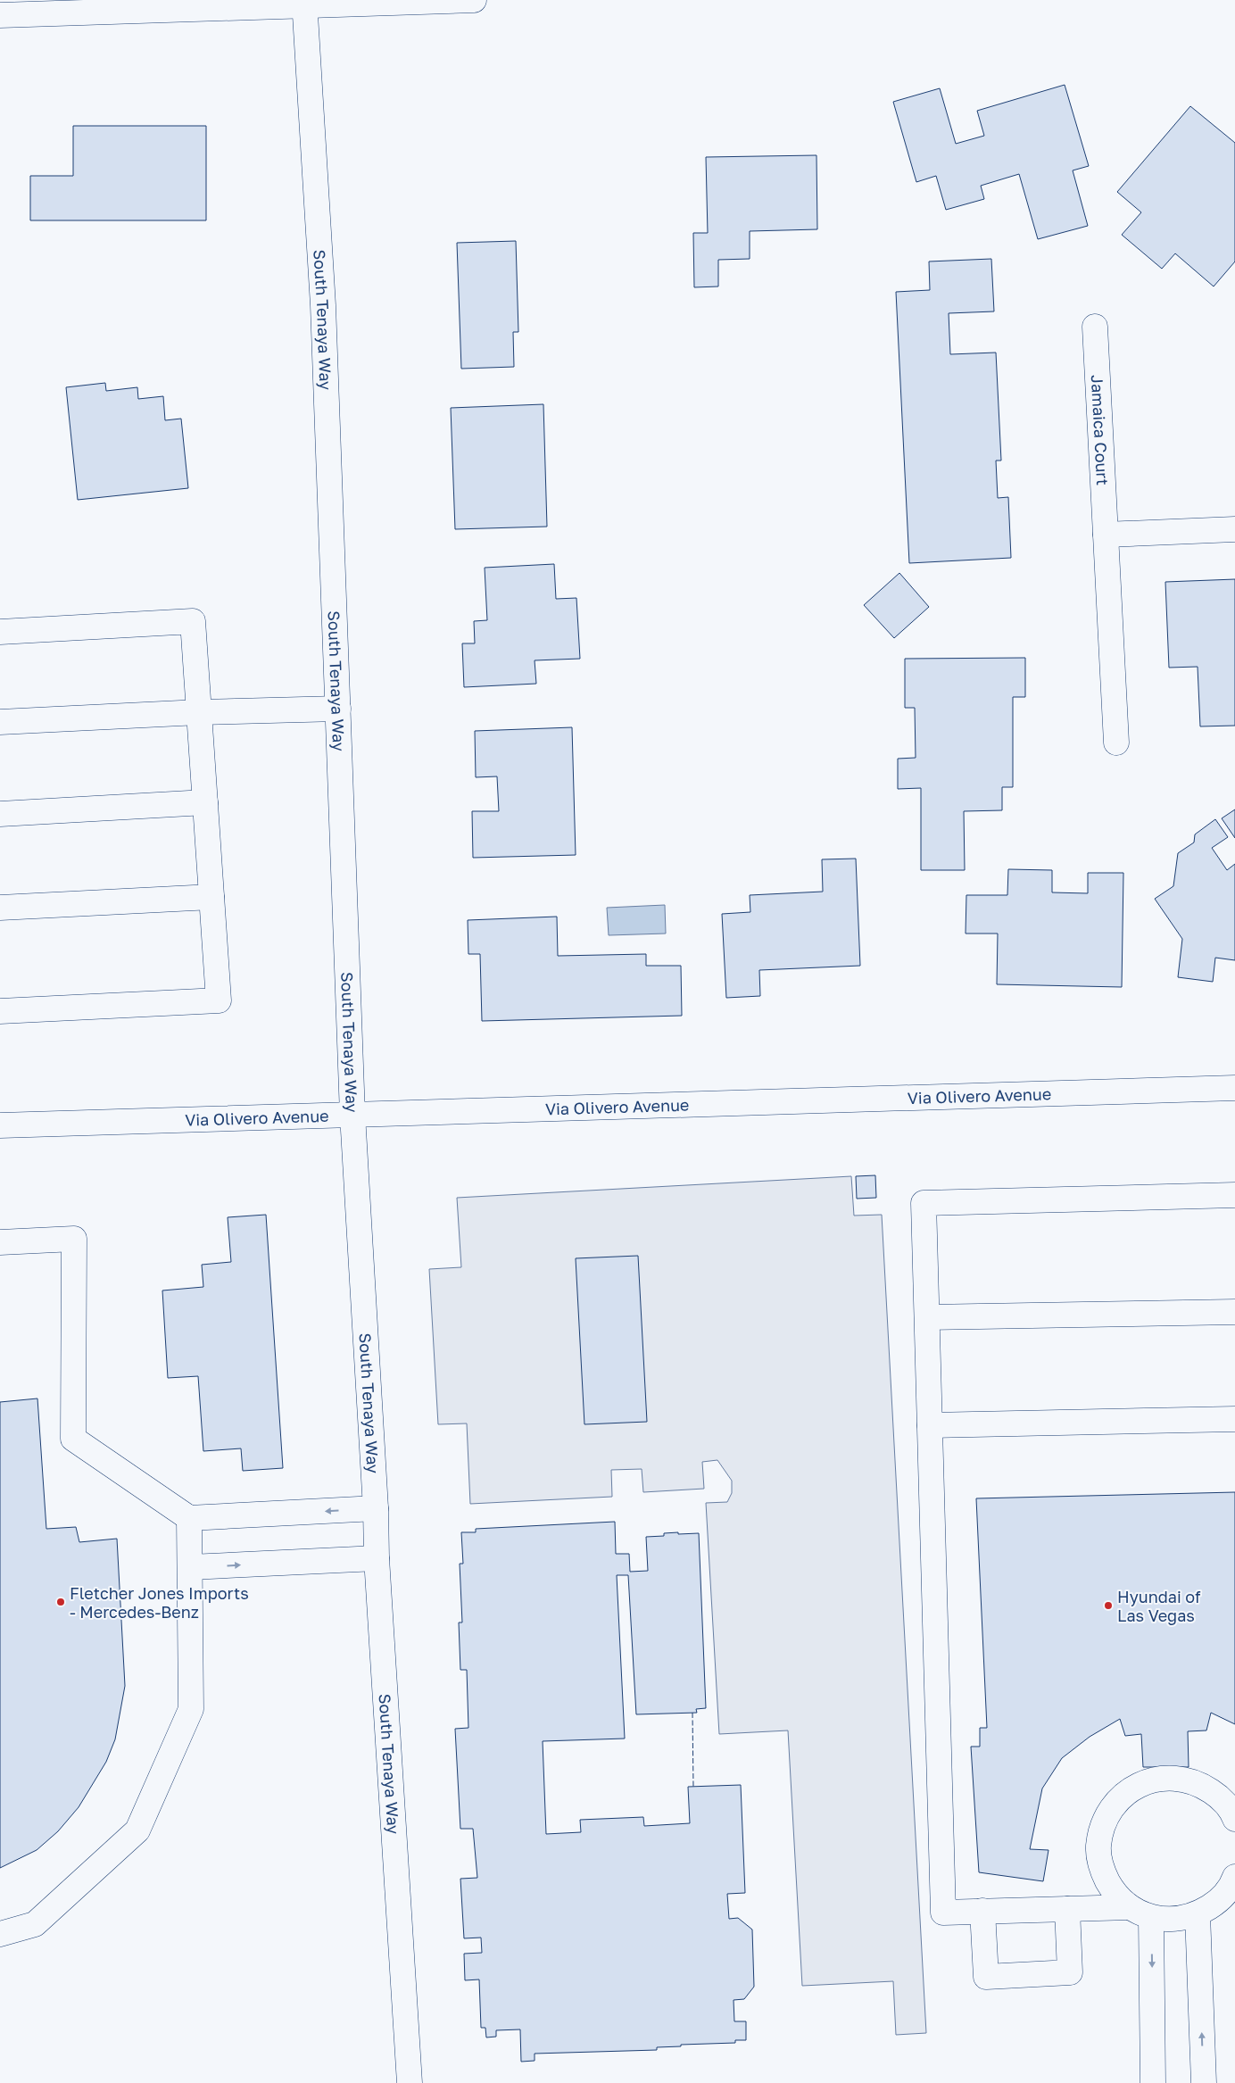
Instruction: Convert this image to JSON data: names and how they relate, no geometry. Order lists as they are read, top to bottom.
{
  "streets": {
    "street": ["South Tenaya Way", "Jamaica Court", "Via Olivero Avenue"]
  },
  "crossings": [
    ["South Tenaya Way", "Via Olivero Avenue"]
  ],
  "places": ["Fletcher Jones Imports - Mercedes-Benz", "Hyundai of Las Vegas"]
}
